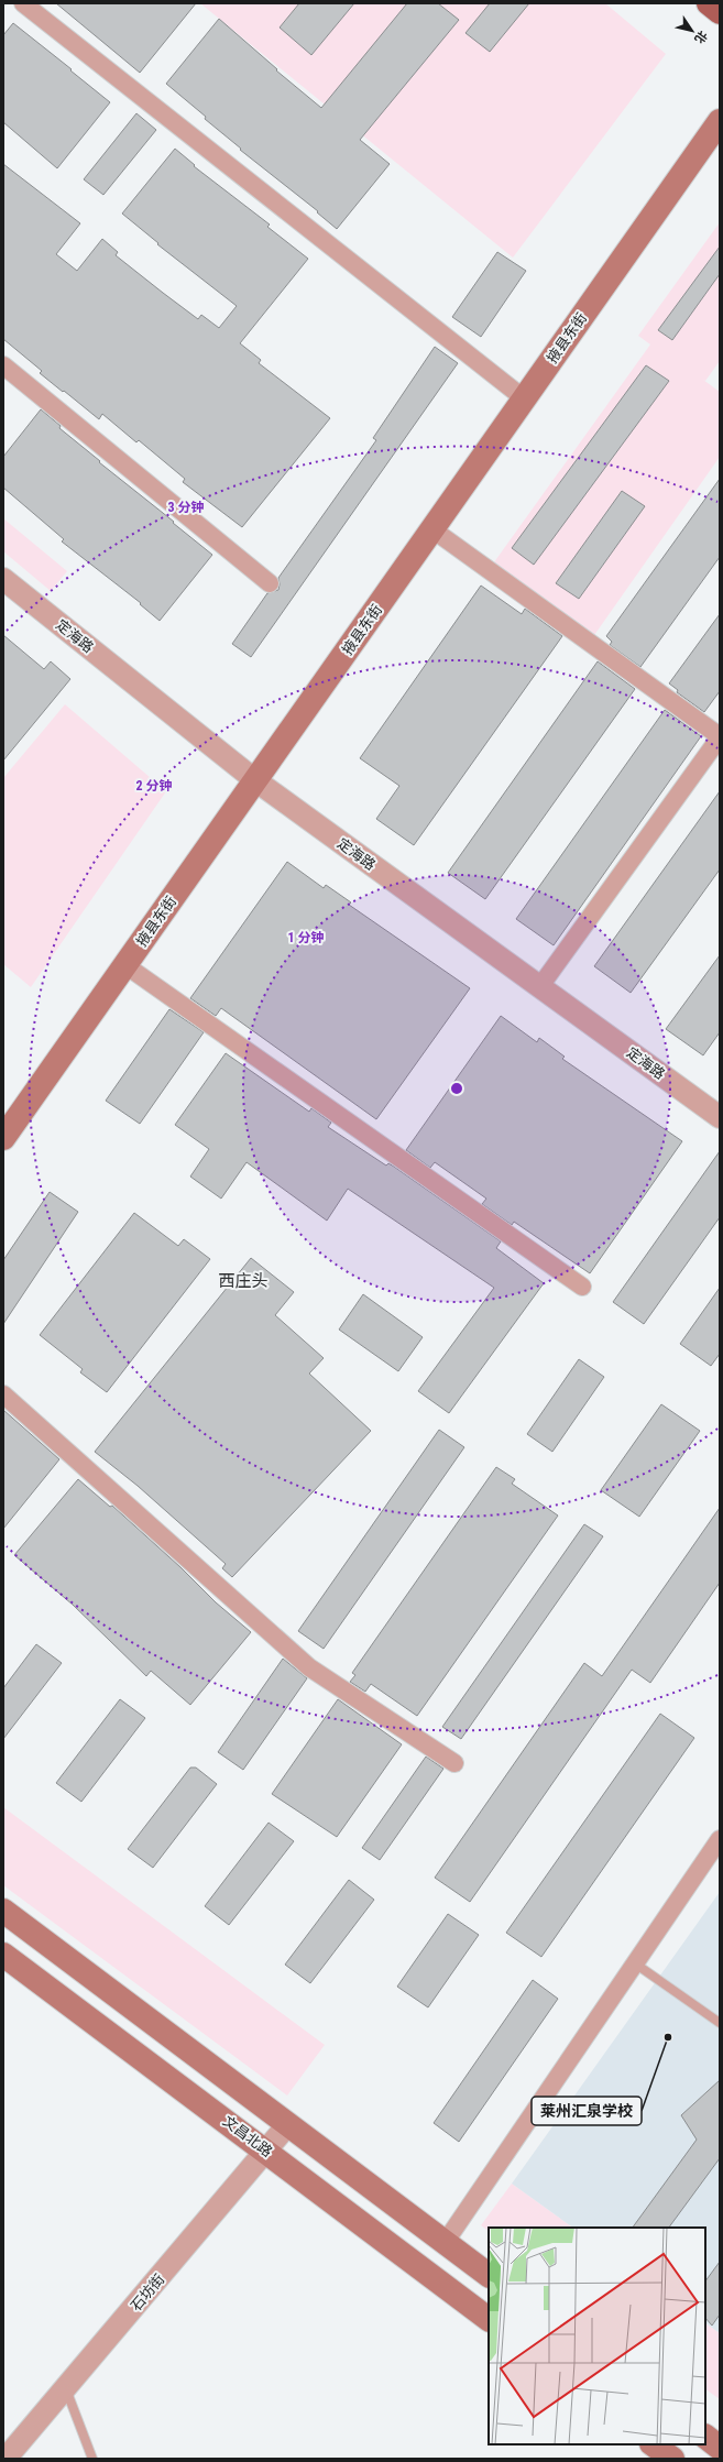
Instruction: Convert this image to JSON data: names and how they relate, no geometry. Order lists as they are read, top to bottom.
{
  "streets": {
    "main road": ["掖县东街", "文昌北路"],
    "street": ["定海路", "石坊街"]
  },
  "crossings": [
    ["掖县东街", "定海路"],
    ["文昌北路", "石坊街"]
  ],
  "districts": ["西庄头"],
  "places": ["莱州汇泉学校"],
  "north": "bottom right",
  "rings": ["3 分钟", "2 分钟", "1 分钟"]
}
